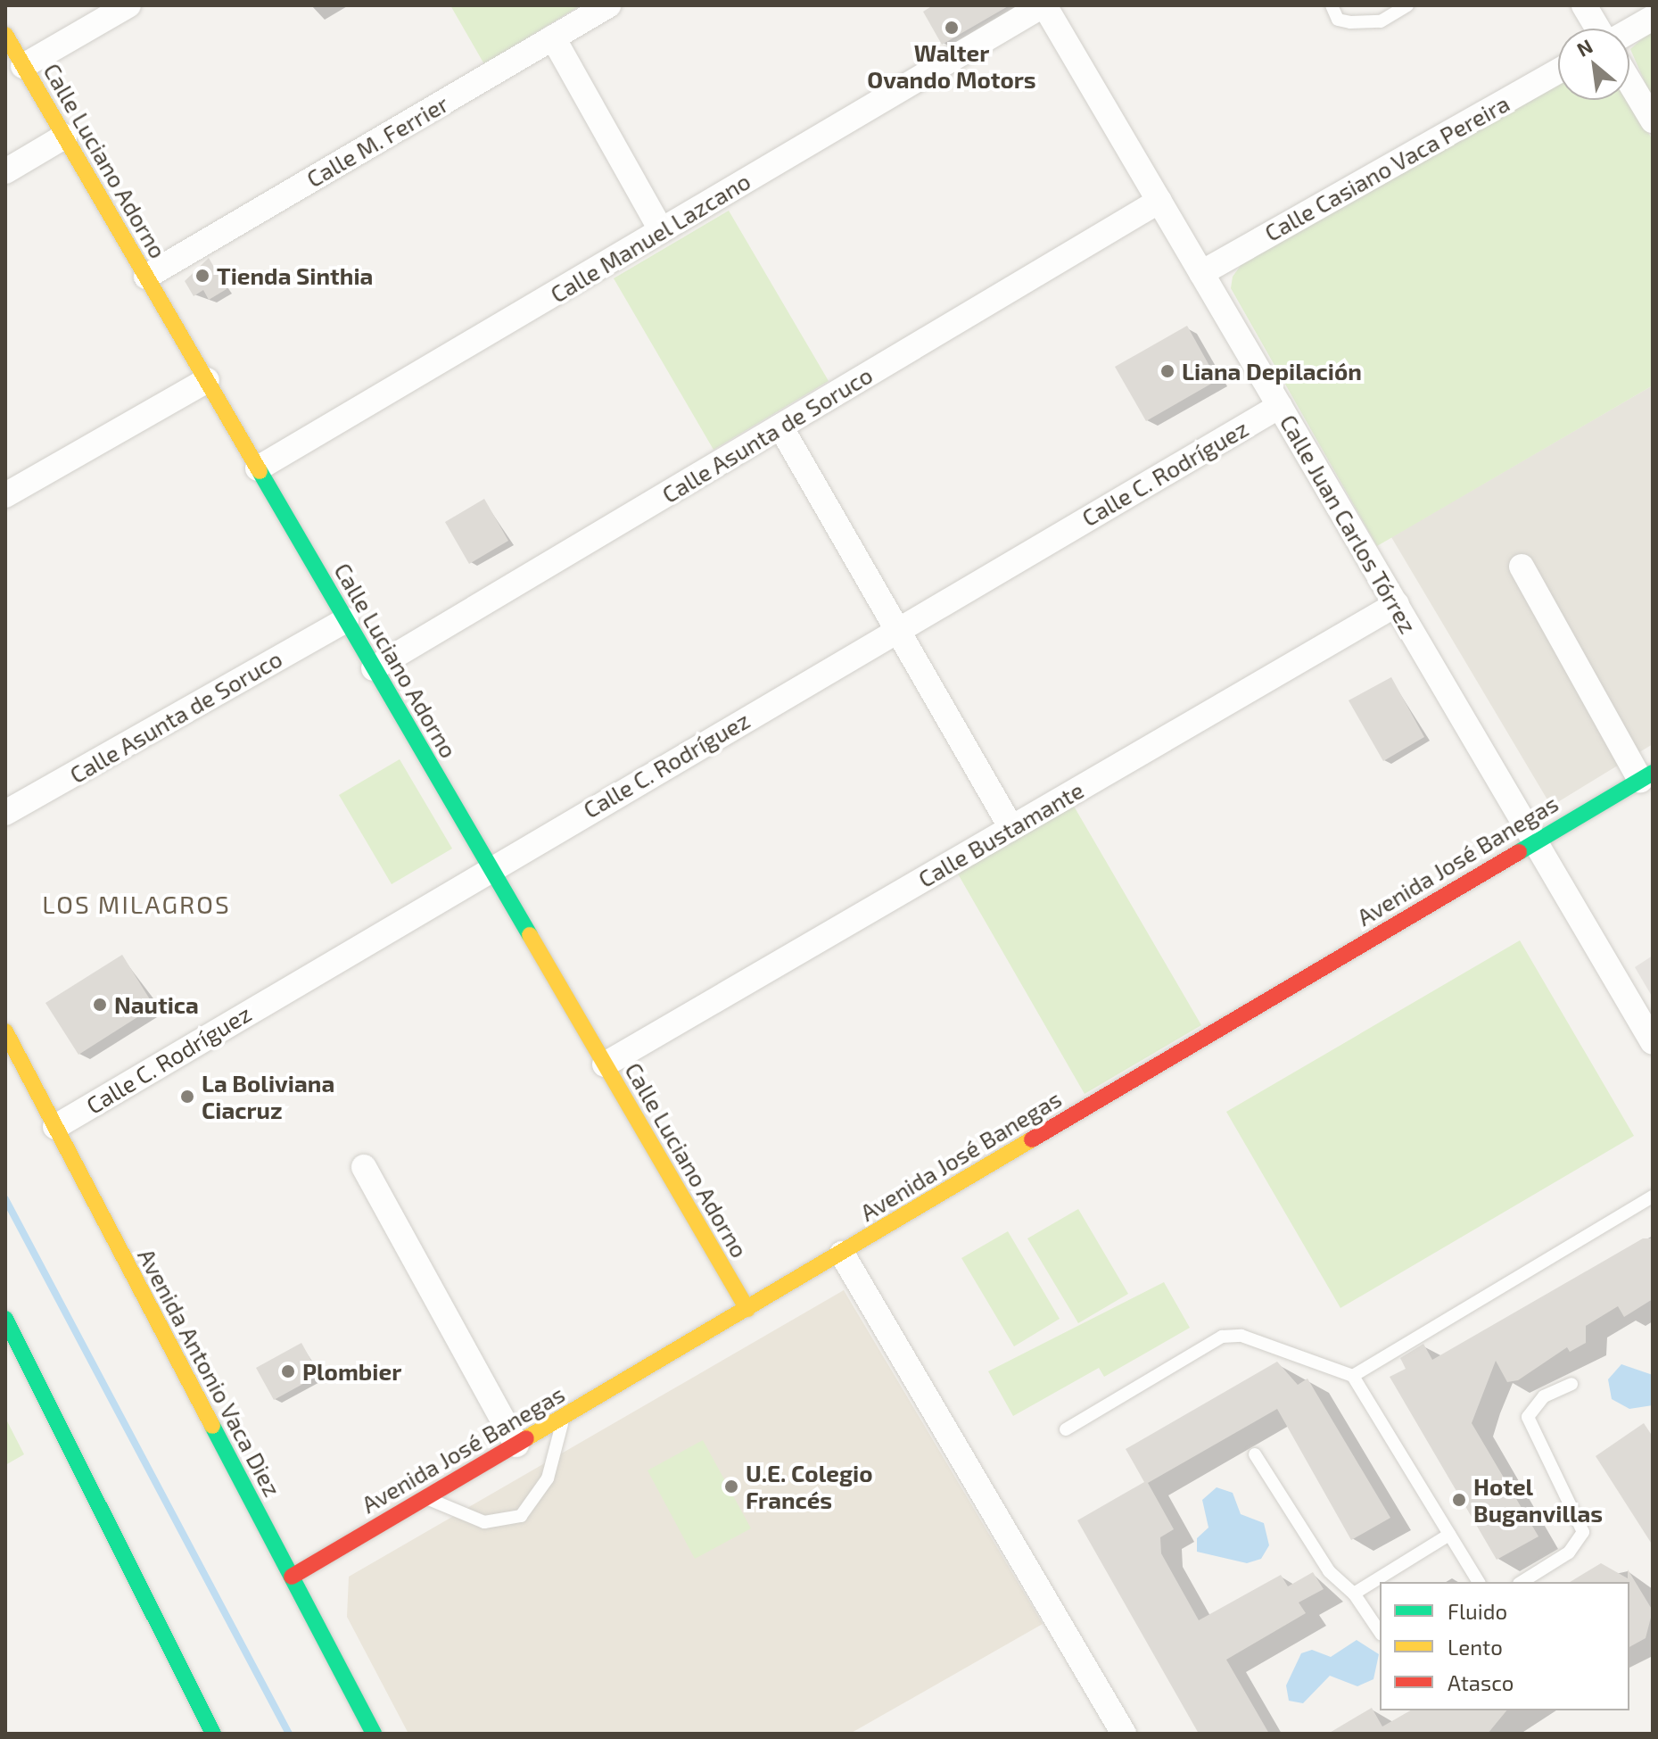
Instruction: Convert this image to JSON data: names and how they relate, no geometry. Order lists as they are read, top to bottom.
{
  "streets": {
    "main road": ["Calle Luciano Adorno", "Avenida José Banegas", "Avenida Antonio Vaca Diez"],
    "street": [
      "Calle M. Ferrier",
      "Calle Casiano Vaca Pereira",
      "Calle Manuel Lazcano",
      "Calle Asunta de Soruco",
      "Calle C. Rodríguez",
      "Calle Juan Carlos Tórrez",
      "Calle Bustamante"
    ]
  },
  "crossings": [
    ["Calle M. Ferrier", "Calle Luciano Adorno"],
    ["Calle Luciano Adorno", "Calle Manuel Lazcano"],
    ["Calle Luciano Adorno", "Calle Asunta de Soruco"],
    ["Calle Luciano Adorno", "Calle C. Rodríguez"],
    ["Calle Luciano Adorno", "Calle Bustamante"],
    ["Calle Luciano Adorno", "Avenida José Banegas"],
    ["Calle Casiano Vaca Pereira", "Calle Juan Carlos Tórrez"],
    ["Calle Manuel Lazcano", "Calle Juan Carlos Tórrez"],
    ["Calle Asunta de Soruco", "Calle Juan Carlos Tórrez"],
    ["Calle C. Rodríguez", "Calle Juan Carlos Tórrez"],
    ["Calle C. Rodríguez", "Avenida Antonio Vaca Diez"],
    ["Calle Juan Carlos Tórrez", "Calle Bustamante"],
    ["Calle Juan Carlos Tórrez", "Avenida José Banegas"],
    ["Avenida José Banegas", "Avenida Antonio Vaca Diez"]
  ],
  "districts": ["LOS MILAGROS"],
  "places": [
    "Walter Ovando Motors",
    "Tienda Sinthia",
    "Liana Depilación",
    "Nautica",
    "La Boliviana Ciacruz",
    "Plombier",
    "U.E. Colegio Francés",
    "Hotel Buganvillas"
  ],
  "legend": ["Fluido", "Lento", "Atasco"],
  "north": "top left"
}
